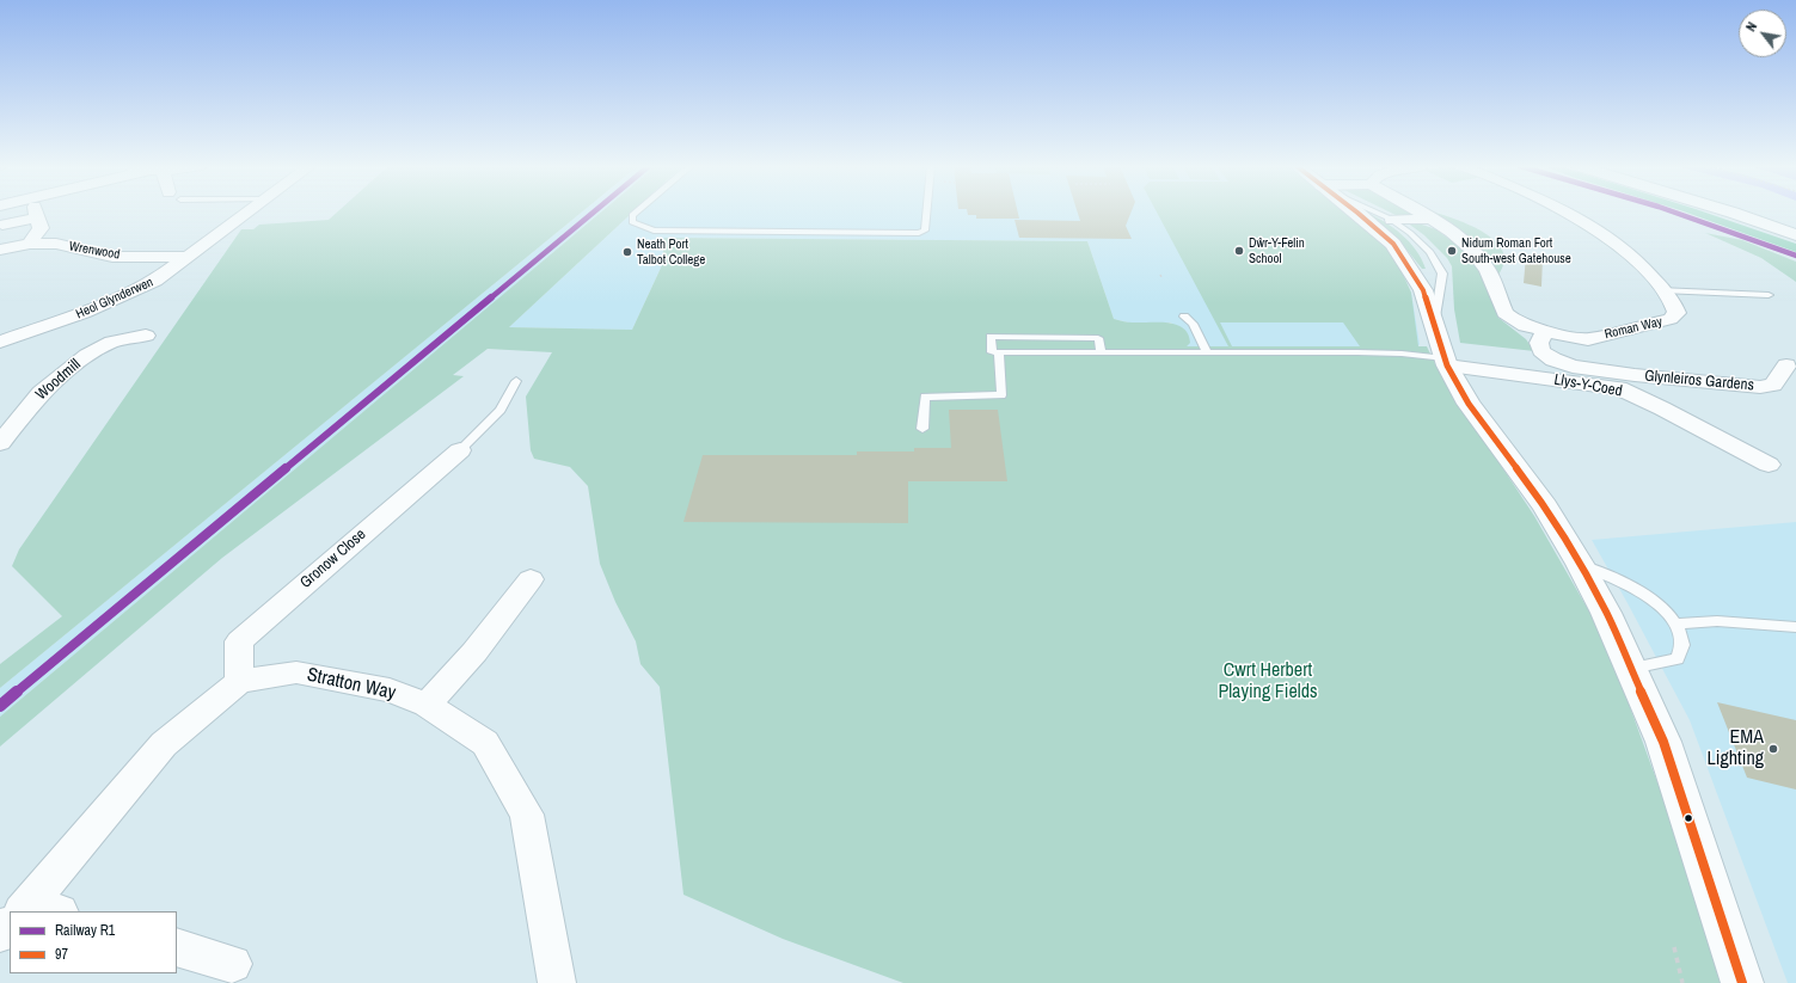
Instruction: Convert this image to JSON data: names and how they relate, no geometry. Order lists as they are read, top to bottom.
{
  "streets": {
    "street": [
      "Wrenwood",
      "Heol Glynderwen",
      "Roman Way",
      "Woodmill",
      "Glynleiros Gardens",
      "Llys-Y-Coed",
      "Gronow Close",
      "Stratton Way"
    ]
  },
  "crossings": [
    ["Wrenwood", "Heol Glynderwen"],
    ["Roman Way", "Glynleiros Gardens"],
    ["Gronow Close", "Stratton Way"]
  ],
  "parks": ["Cwrt Herbert Playing Fields"],
  "places": [
    "Dŵr-Y-Felin School",
    "Nidum Roman Fort South-west Gatehouse",
    "Neath Port Talbot College",
    "EMA Lighting"
  ],
  "lines": ["rail line R1", "transit line 97"],
  "legend": ["Railway R1", "97"],
  "north": "top left"
}
